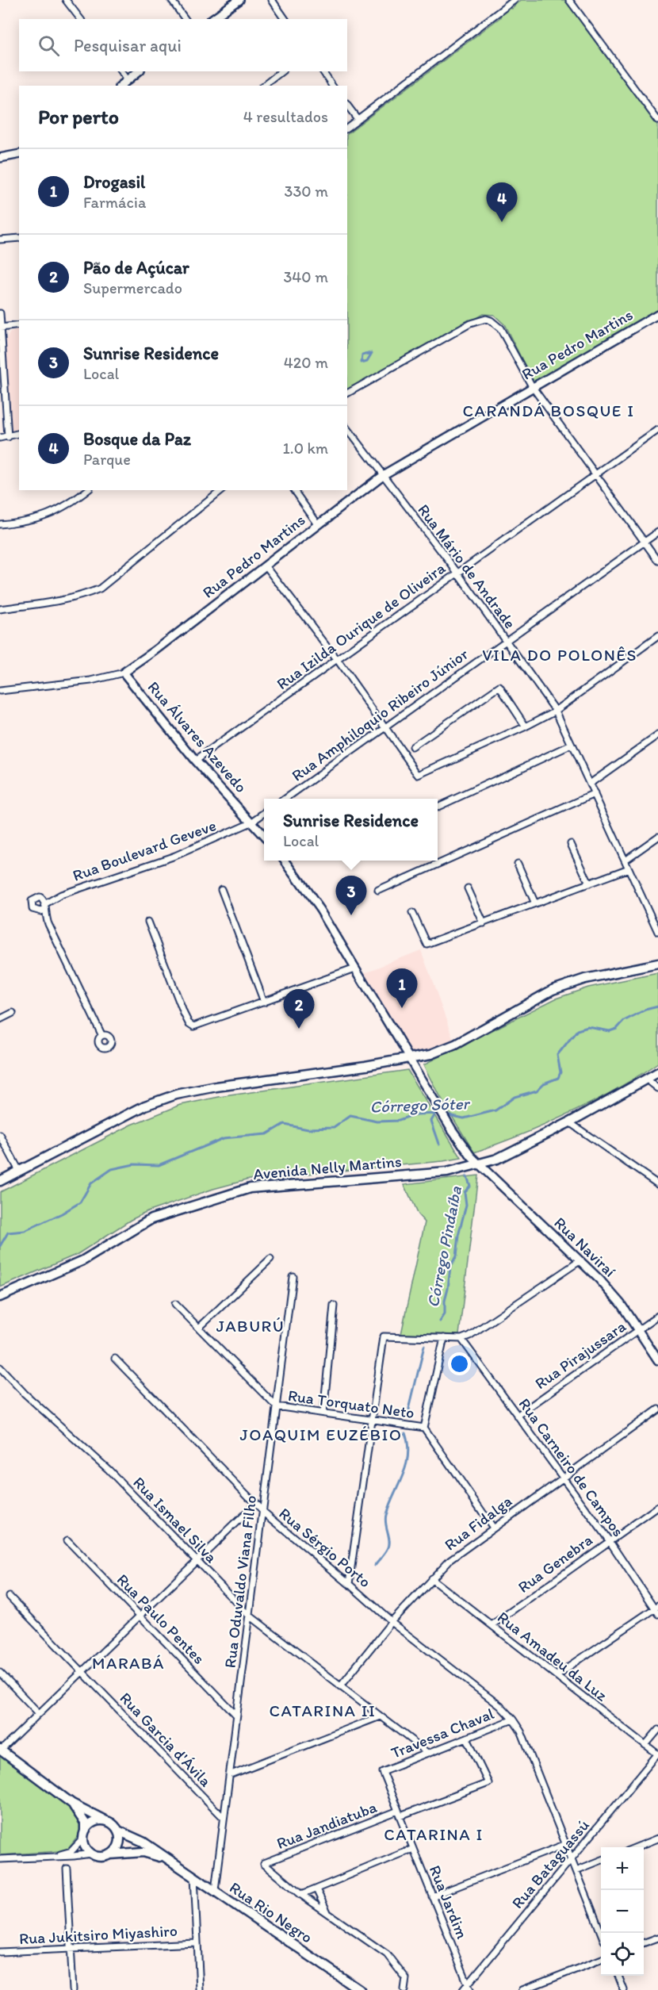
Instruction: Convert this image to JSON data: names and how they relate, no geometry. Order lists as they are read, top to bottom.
{
  "streets": {
    "main road": ["Avenida Nelly Martins", "Rua Rio Negro"],
    "street": [
      "Rua Pedro Martins",
      "Rua Mário de Andrade",
      "Rua Izilda Ourique de Oliveira",
      "Rua Amphiloquio Ribeiro Júnior",
      "Rua Álvares Azevedo",
      "Rua Boulevard Geveve",
      "Rua Naviraí",
      "Rua Pirajussara",
      "Rua Torquato Neto",
      "Rua Carneiro de Campos",
      "Rua Ismael Silva",
      "Rua Fidalga",
      "Rua Sérgio Porto",
      "Rua Genebra",
      "Rua Oduvaldo Viana Filho",
      "Rua Paulo Pentes",
      "Rua Amadeu da Luz",
      "Travessa Chaval",
      "Rua Garcia d'Ávila",
      "Rua Jandiatuba",
      "Rua Bataguassú",
      "Rua Jardim",
      "Rua Jukitsiro Miyashiro"
    ]
  },
  "crossings": [
    ["Rua Pedro Martins", "Rua Mário de Andrade"],
    ["Rua Pedro Martins", "Rua Álvares Azevedo"],
    ["Rua Mário de Andrade", "Rua Izilda Ourique de Oliveira"],
    ["Rua Mário de Andrade", "Rua Amphiloquio Ribeiro Júnior"],
    ["Rua Izilda Ourique de Oliveira", "Rua Álvares Azevedo"],
    ["Rua Álvares Azevedo", "Rua Boulevard Geveve"],
    ["Avenida Nelly Martins", "Rua Naviraí"],
    ["Rua Naviraí", "Rua Pirajussara"],
    ["Rua Pirajussara", "Rua Carneiro de Campos"],
    ["Rua Torquato Neto", "Rua Oduvaldo Viana Filho"],
    ["Rua Carneiro de Campos", "Rua Fidalga"],
    ["Rua Carneiro de Campos", "Rua Genebra"],
    ["Rua Ismael Silva", "Rua Fidalga"],
    ["Rua Ismael Silva", "Rua Oduvaldo Viana Filho"],
    ["Rua Ismael Silva", "Travessa Chaval"],
    ["Rua Fidalga", "Rua Sérgio Porto"],
    ["Rua Fidalga", "Rua Amadeu da Luz"],
    ["Rua Sérgio Porto", "Rua Oduvaldo Viana Filho"],
    ["Rua Sérgio Porto", "Travessa Chaval"],
    ["Rua Sérgio Porto", "Rua Bataguassú"],
    ["Rua Genebra", "Rua Amadeu da Luz"],
    ["Rua Oduvaldo Viana Filho", "Rua Paulo Pentes"],
    ["Rua Oduvaldo Viana Filho", "Rua Garcia d'Ávila"],
    ["Rua Oduvaldo Viana Filho", "Rua Rio Negro"],
    ["Rua Amadeu da Luz", "Rua Bataguassú"],
    ["Travessa Chaval", "Rua Jandiatuba"],
    ["Travessa Chaval", "Rua Jardim"],
    ["Rua Jandiatuba", "Rua Jardim"],
    ["Rua Bataguassú", "Rua Jardim"]
  ],
  "districts": [
    "CARANDÁ BOSQUE I",
    "VILA DO POLONÊS",
    "JABURÚ",
    "JOAQUIM EUZÉBIO",
    "MARABÁ",
    "CATARINA II",
    "CATARINA I"
  ],
  "water": ["Córrego Sóter", "Córrego Pindaíba"],
  "page": {
    "search": "Pesquisar aqui",
    "heading": ["Por perto", "4 resultados"],
    "list": [
      {
        "mark": "1",
        "name": "Drogasil",
        "note": "Farmácia",
        "value": "330 m"
      },
      {
        "mark": "2",
        "name": "Pão de Açúcar",
        "note": "Supermercado",
        "value": "340 m"
      },
      {
        "mark": "3",
        "name": "Sunrise Residence",
        "note": "Local",
        "value": "420 m"
      },
      {
        "mark": "4",
        "name": "Bosque da Paz",
        "note": "Parque",
        "value": "1.0 km"
      }
    ],
    "pins": [
      "4",
      "3",
      "1",
      "2"
    ],
    "popup": ["Sunrise Residence", "Local"],
    "map_buttons": ["+", "−"]
  }
}
